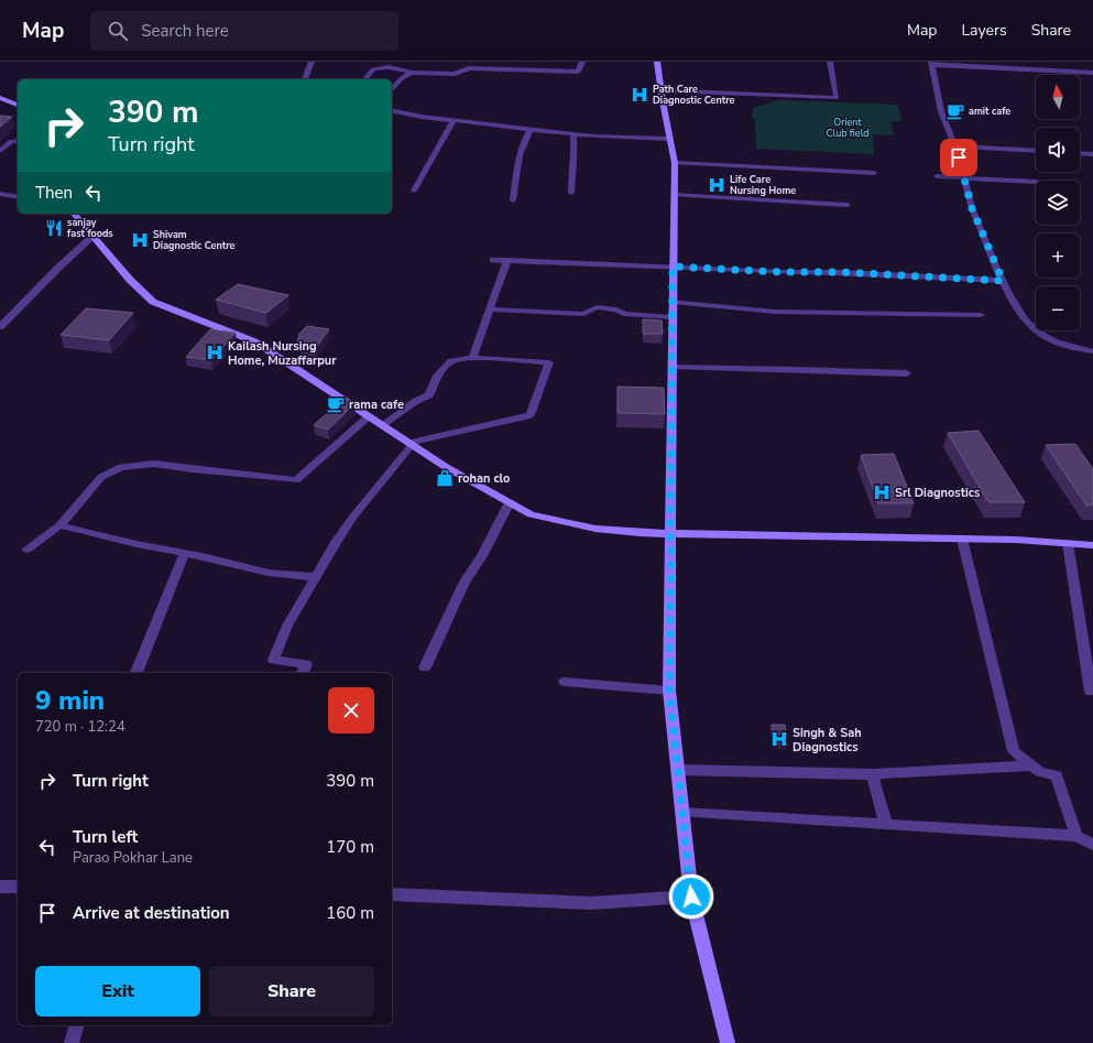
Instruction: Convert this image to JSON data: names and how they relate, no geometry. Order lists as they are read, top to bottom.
{
  "parks": ["Orient Club field"],
  "places": {
    "hospital": [
      "Path Care Diagnostic Centre",
      "Life Care Nursing Home",
      "Shivam Diagnostic Centre",
      "Kailash Nursing Home, Muzaffarpur",
      "Srl Diagnostics",
      "Singh & Sah Diagnostics"
    ],
    "cafe": ["amit cafe", "rama cafe"],
    "restaurant": ["sanjay fast foods"],
    "shop": ["rohan clo"]
  },
  "north": "top",
  "page": {
    "header": "Map",
    "search": "Search here",
    "nav": ["Map", "Layers", "Share"],
    "map_buttons": ["+", "−"],
    "turn": ["390 m", "Turn right"],
    "then": "Then",
    "heading": ["9 min", "720 m · 12:24"],
    "list": [
      {
        "name": "Turn right",
        "value": "390 m"
      },
      {
        "name": "Turn left",
        "note": "Parao Pokhar Lane",
        "value": "170 m"
      },
      {
        "name": "Arrive at destination",
        "value": "160 m"
      }
    ],
    "buttons": ["Exit", "Share"]
  }
}
